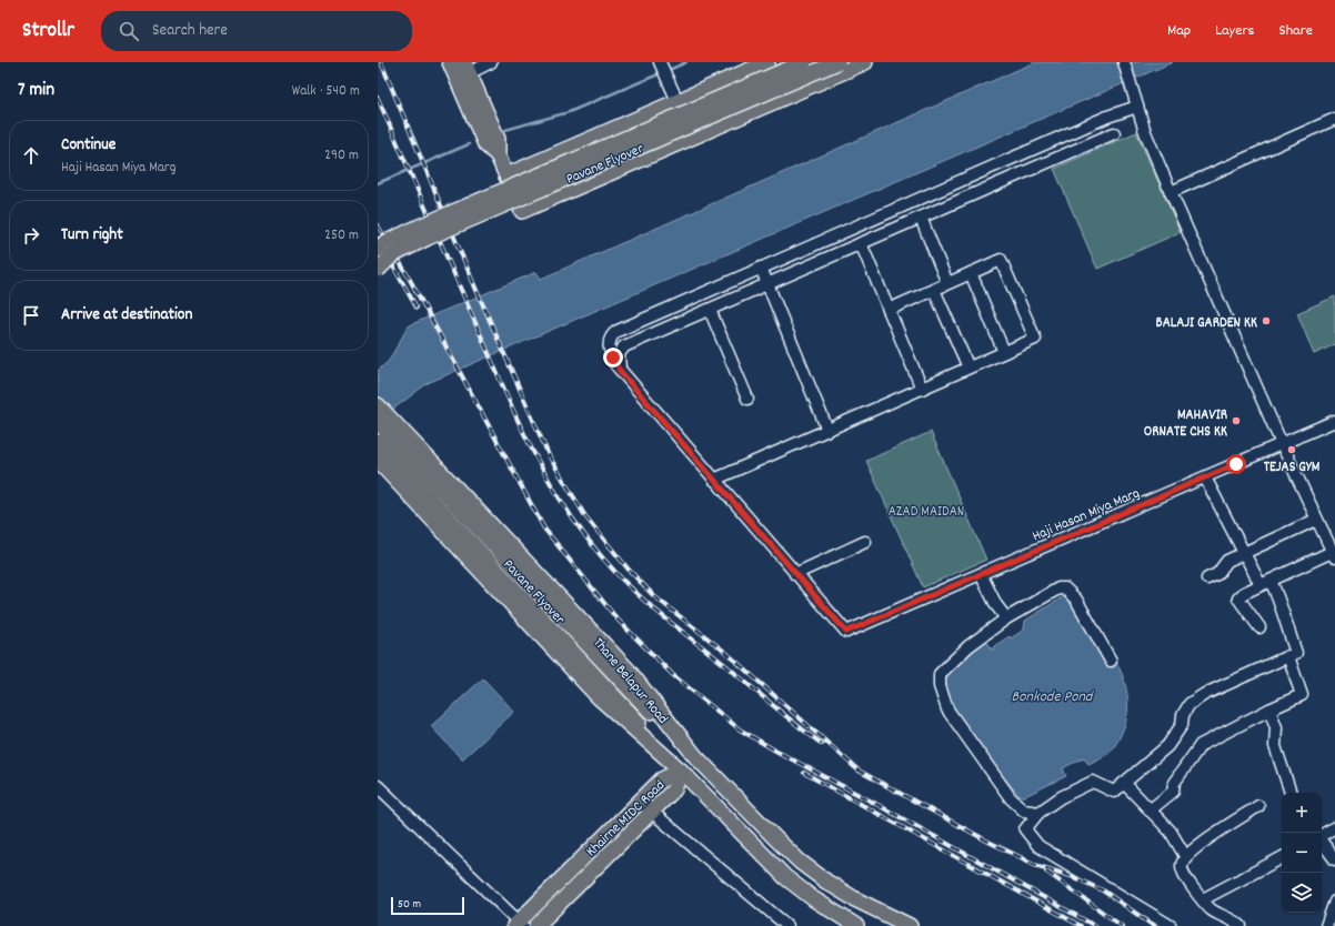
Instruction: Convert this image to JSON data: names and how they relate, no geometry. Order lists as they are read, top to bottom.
{
  "streets": {
    "main road": ["Pavane Flyover", "Thane Belapur Road", "Khairne MIDC Road"],
    "street": ["Haji Hasan Miya Marg"]
  },
  "crossings": [
    ["Pavane Flyover", "Thane Belapur Road"],
    ["Pavane Flyover", "Khairne MIDC Road"],
    ["Thane Belapur Road", "Khairne MIDC Road"]
  ],
  "water": ["Bonkode Pond"],
  "parks": ["AZAD MAIDAN"],
  "places": ["BALAJI GARDEN KK", "MAHAVIR ORNATE CHS KK", "TEJAS GYM"],
  "scale_bar": "50 m",
  "page": {
    "header": "Strollr",
    "search": "Search here",
    "nav": ["Map", "Layers", "Share"],
    "heading": ["7 min", "Walk · 540 m"],
    "list": [
      ["Continue", "Haji Hasan Miya Marg", "290 m"],
      ["Turn right", "250 m"],
      "Arrive at destination"
    ],
    "map_buttons": ["+", "−"],
    "scale": "50 m"
  }
}
